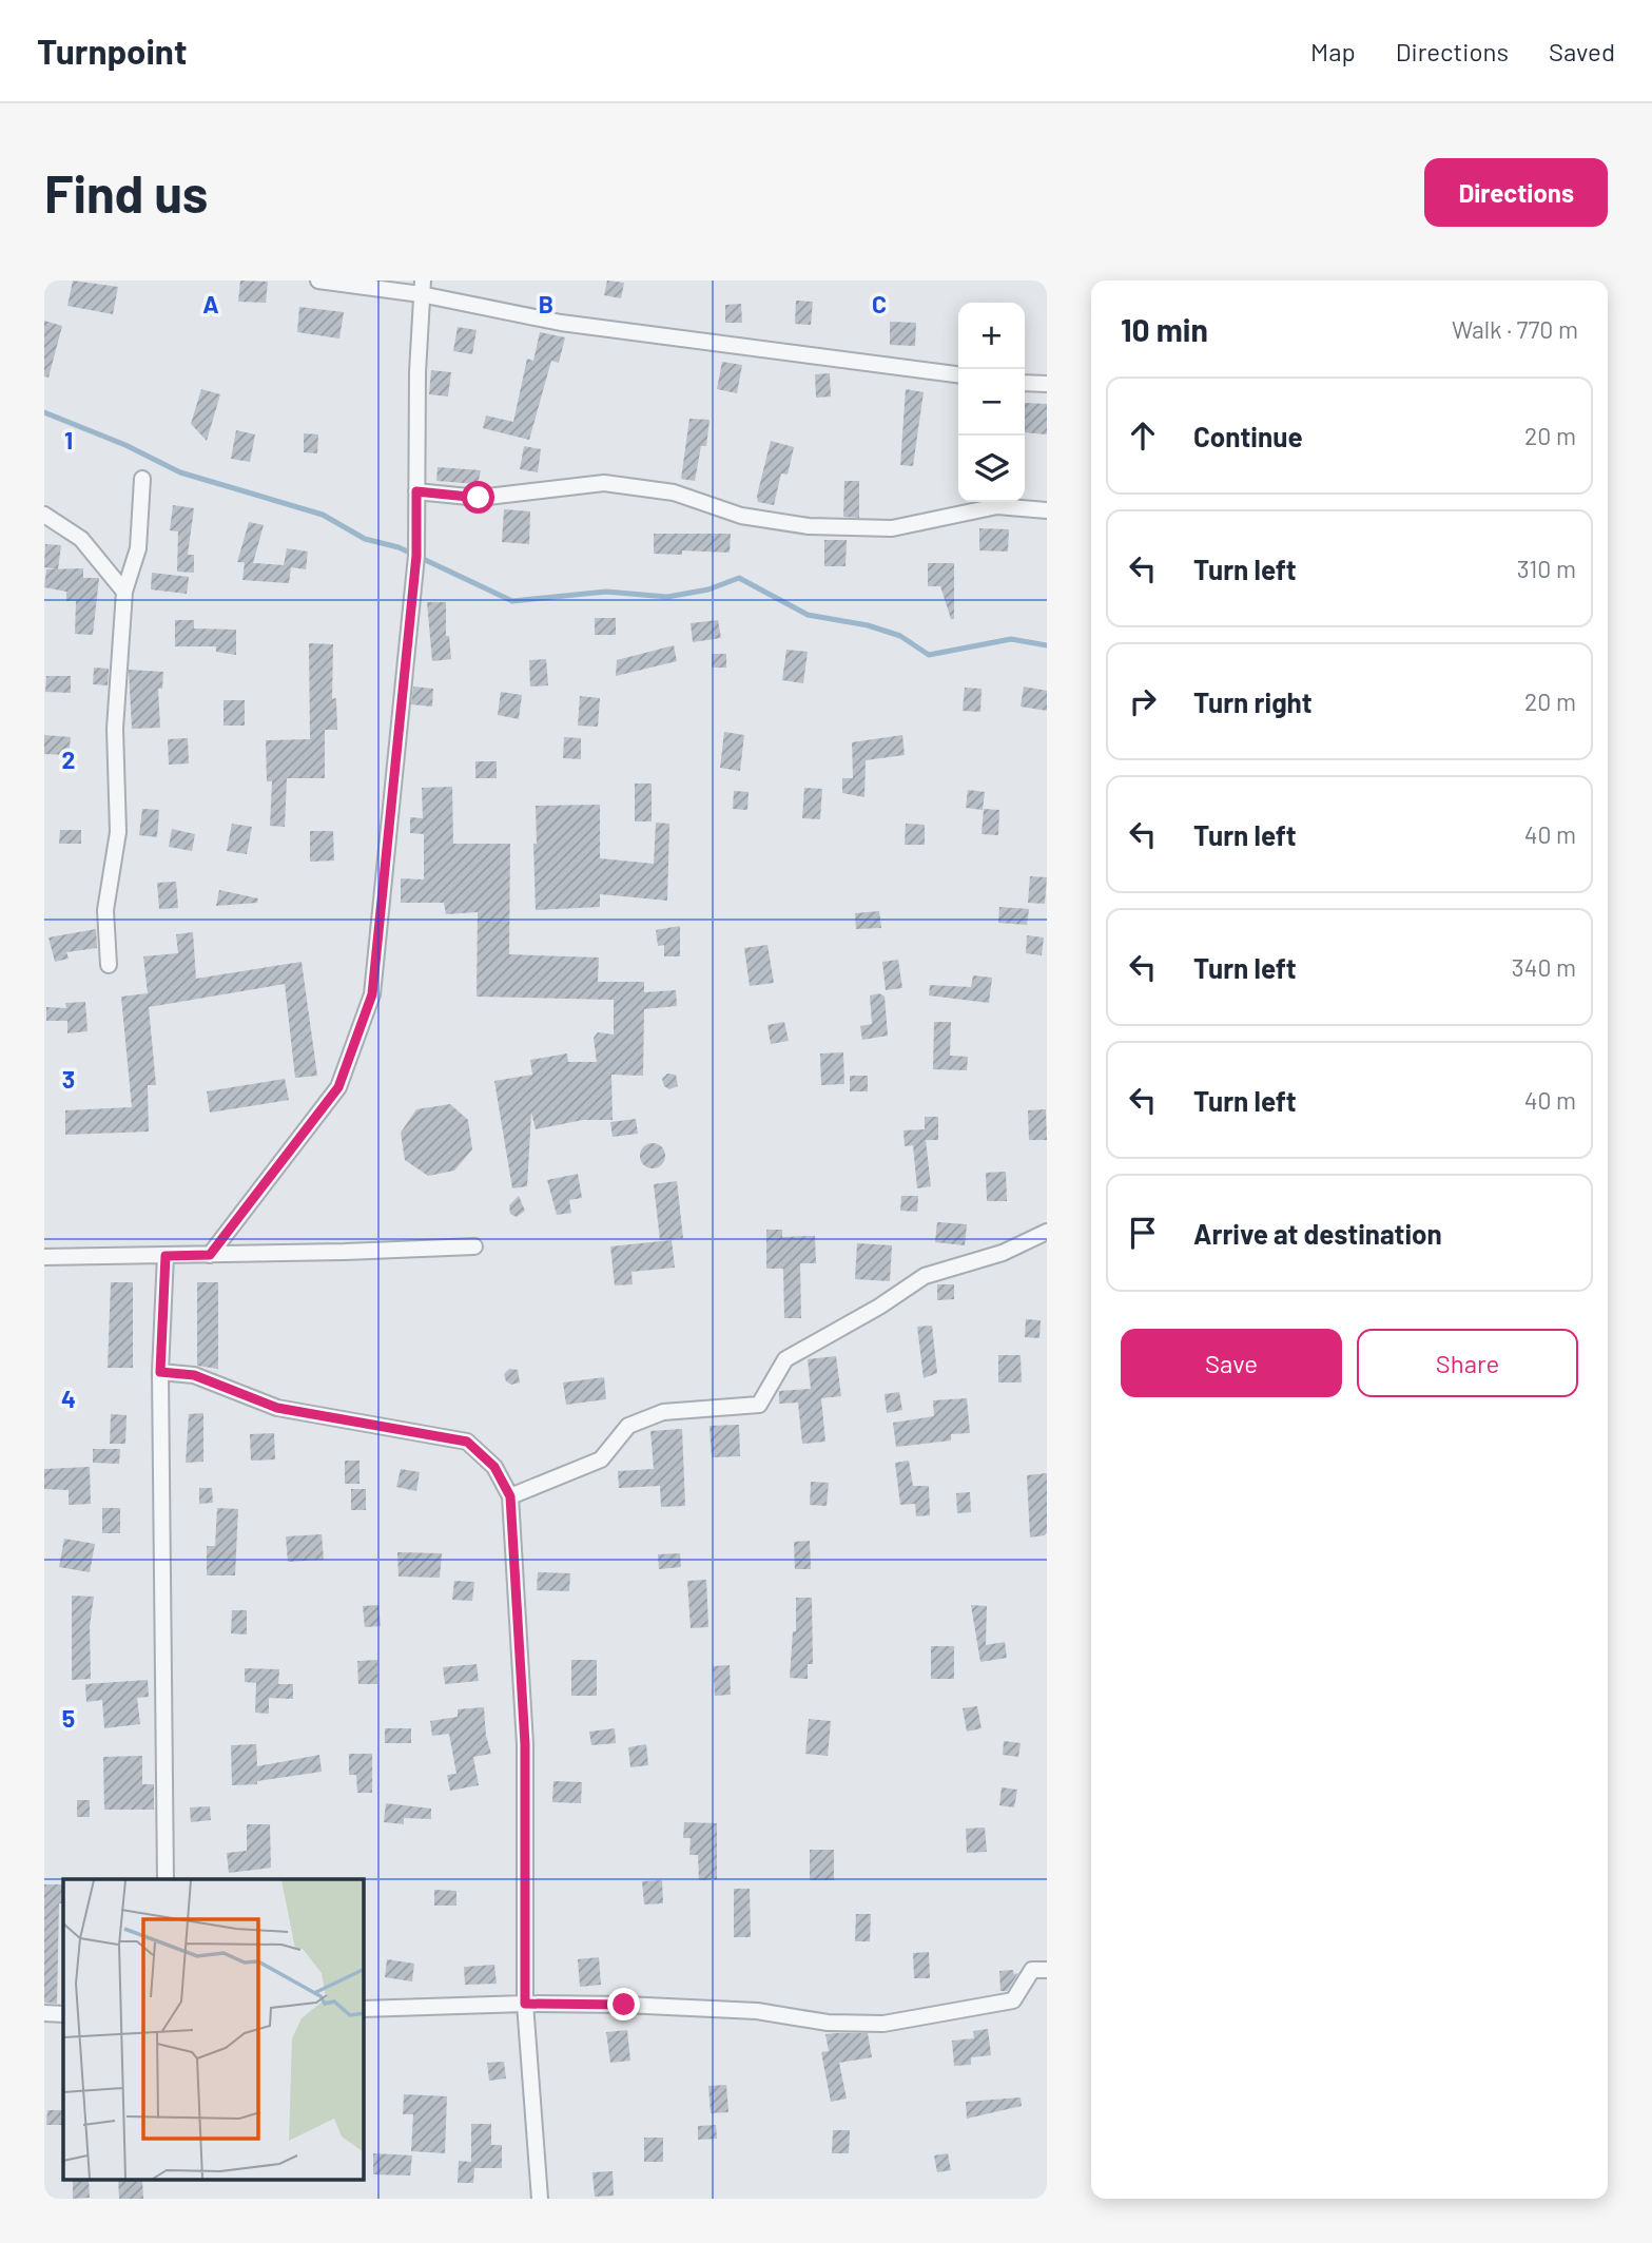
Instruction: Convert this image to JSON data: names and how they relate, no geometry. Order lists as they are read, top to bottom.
{
  "page": {
    "header": "Turnpoint",
    "nav": ["Map", "Directions", "Saved"],
    "buttons": [
      "Directions",
      ["Save", "Share"]
    ],
    "title": "Find us",
    "heading": ["10 min", "Walk · 770 m"],
    "map_buttons": ["+", "−"],
    "list": [
      ["Continue", "20 m"],
      ["Turn left", "310 m"],
      ["Turn right", "20 m"],
      ["Turn left", "40 m"],
      ["Turn left", "340 m"],
      ["Turn left", "40 m"],
      "Arrive at destination"
    ]
  },
  "grid": {
    "columns": ["A", "B", "C"],
    "rows": [
      "1",
      "2",
      "3",
      "4",
      "5"
    ]
  }
}
